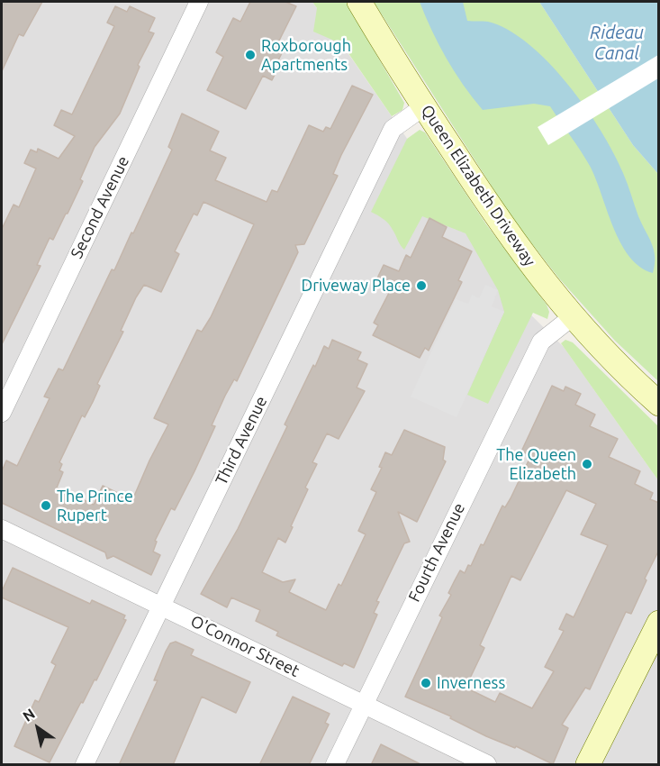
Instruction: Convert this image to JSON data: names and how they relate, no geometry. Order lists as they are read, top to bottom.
{
  "streets": {
    "main road": ["Queen Elizabeth Driveway"],
    "street": [
      "Second Avenue",
      "Third Avenue",
      "Fourth Avenue",
      "O'Connor Street"
    ]
  },
  "crossings": [
    ["Queen Elizabeth Driveway", "Third Avenue"],
    ["Queen Elizabeth Driveway", "Fourth Avenue"],
    ["Third Avenue", "O'Connor Street"],
    ["Fourth Avenue", "O'Connor Street"]
  ],
  "water": ["Rideau Canal"],
  "places": [
    "Roxborough Apartments",
    "Driveway Place",
    "The Queen Elizabeth",
    "The Prince Rupert",
    "Inverness"
  ],
  "north": "top left"
}
